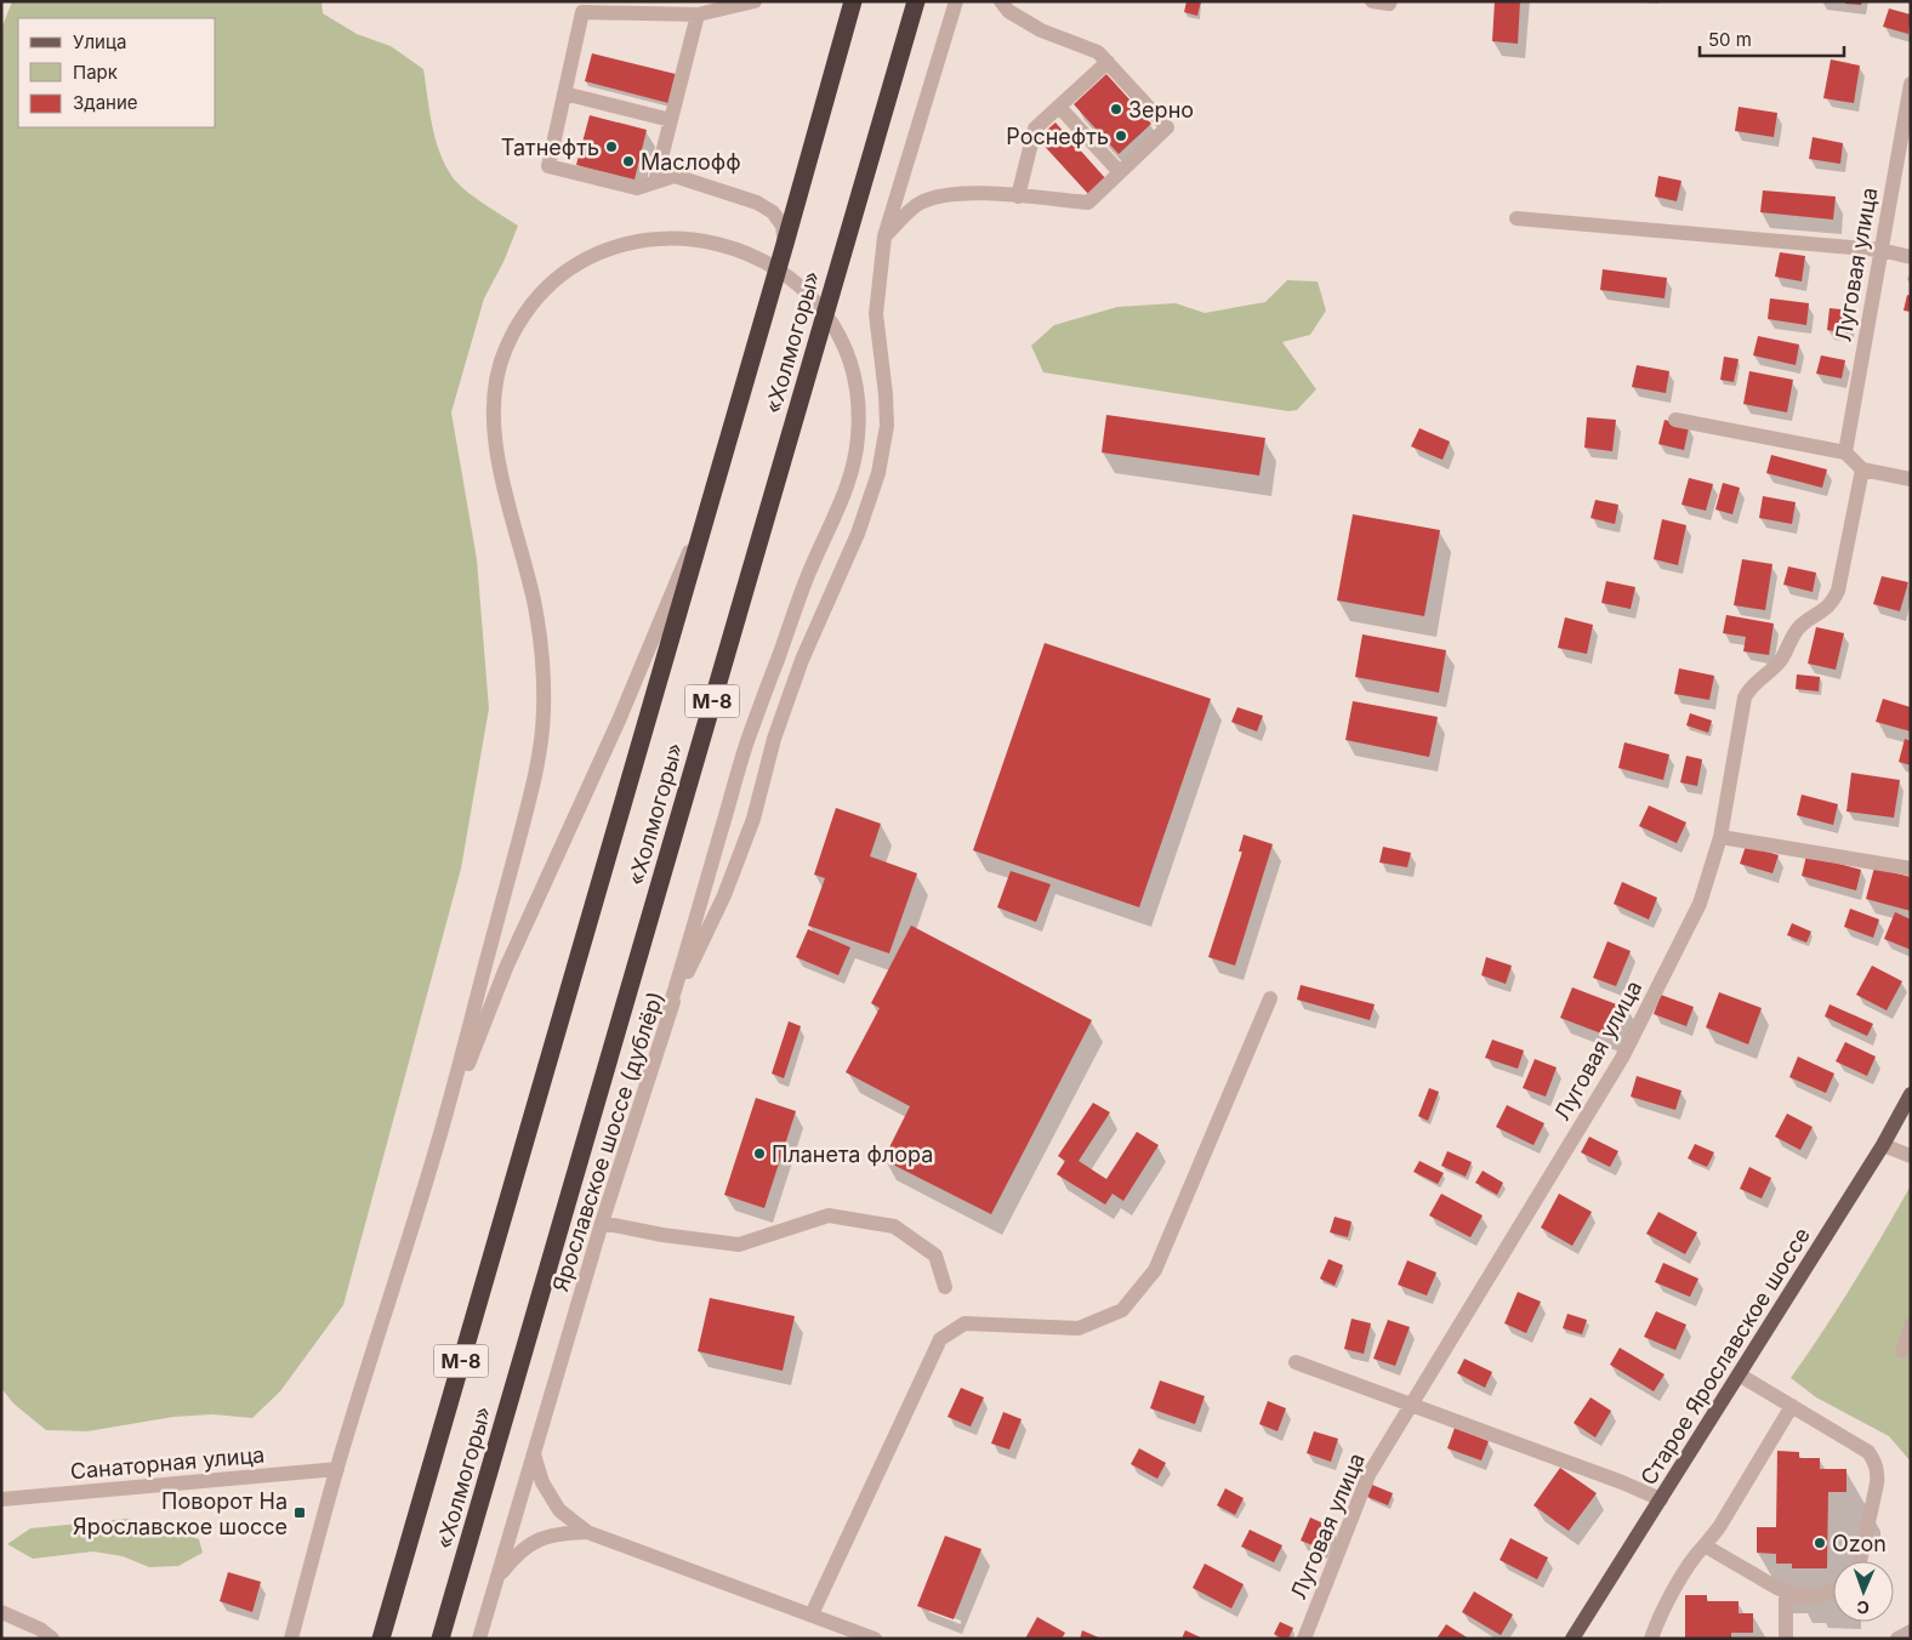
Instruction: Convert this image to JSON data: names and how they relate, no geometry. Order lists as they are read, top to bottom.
{
  "streets": {
    "highway": ["«Холмогоры»", "М-8"],
    "main road": ["Старое Ярославское шоссе"],
    "street": ["Луговая улица", "Ярославское шоссе (дублёр)", "Санаторная улица"]
  },
  "places": {
    "other": [
      "Зерно",
      "Роснефть",
      "Татнефть",
      "Маслофф",
      "Планета флора",
      "Ozon"
    ],
    "transit": ["Поворот На Ярославское шоссе"]
  },
  "legend": ["Улица", "Парк", "Здание"],
  "scale_bar": "50 m",
  "north": "bottom"
}
